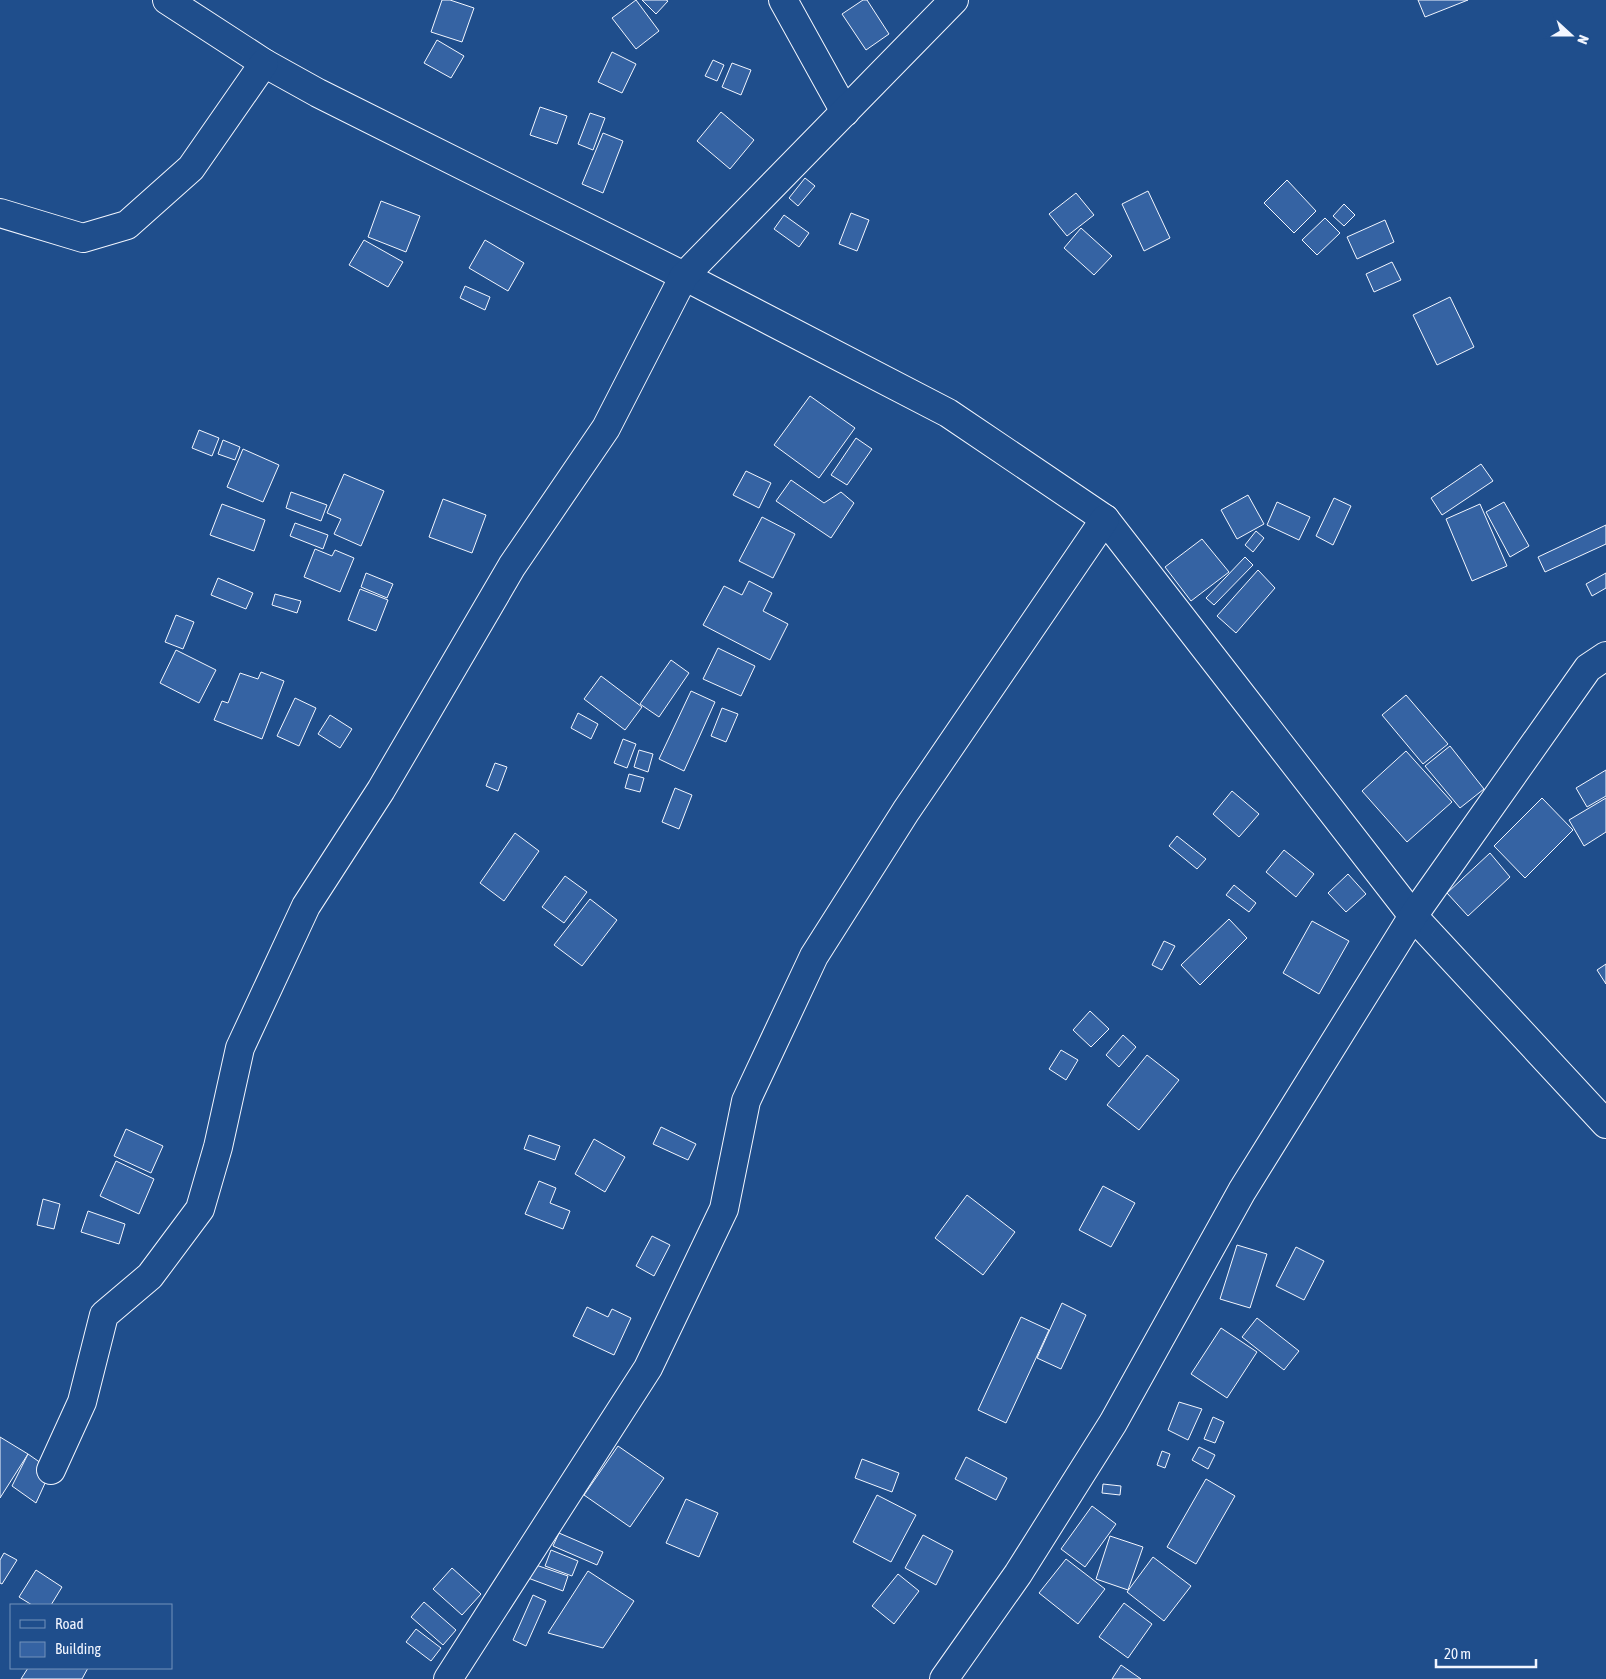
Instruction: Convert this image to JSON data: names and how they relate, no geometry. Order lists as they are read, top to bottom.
{
  "legend": ["Road", "Building"],
  "scale_bar": "20 m",
  "north": "right"
}
